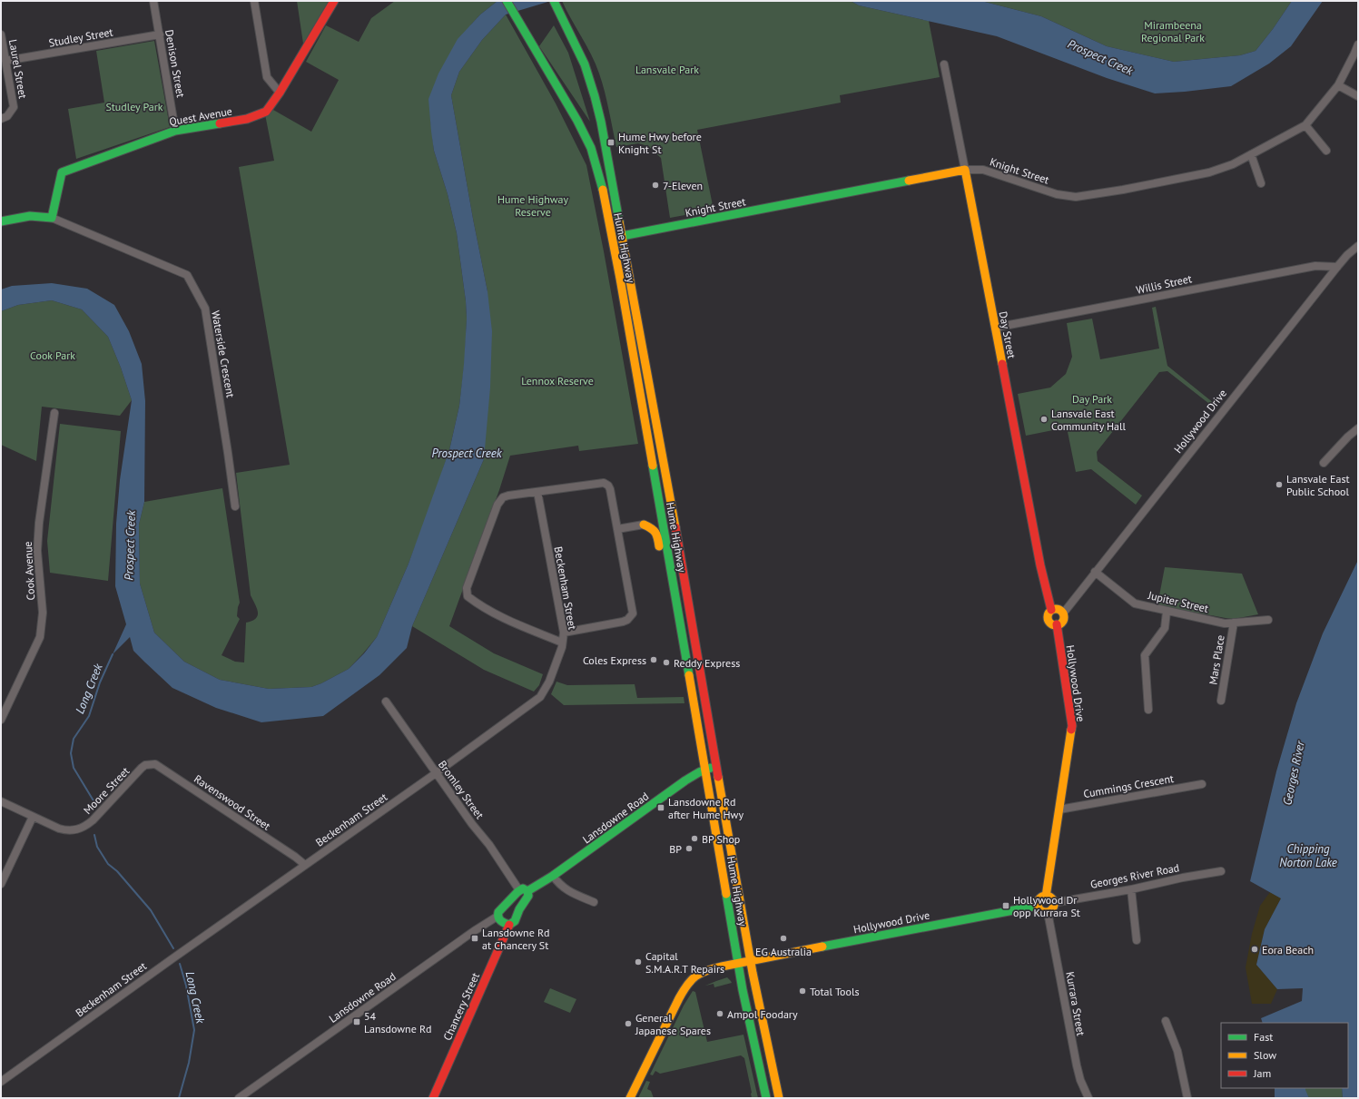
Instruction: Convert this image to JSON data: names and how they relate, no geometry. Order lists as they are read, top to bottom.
{
  "streets": {
    "main road": [
      "Quest Avenue",
      "Knight Street",
      "Hume Highway",
      "Day Street",
      "Waterside Crescent",
      "Hollywood Drive",
      "Lansdowne Road",
      "Chancery Street"
    ],
    "street": [
      "Studley Street",
      "Denison Street",
      "Laurel Street",
      "Willis Street",
      "Cook Avenue",
      "Beckenham Street",
      "Jupiter Street",
      "Mars Place",
      "Cummings Crescent",
      "Bromley Street",
      "Moore Street",
      "Ravenswood Street",
      "Georges River Road",
      "Kurrara Street"
    ]
  },
  "crossings": [
    ["Studley Street", "Denison Street"],
    ["Studley Street", "Laurel Street"],
    ["Denison Street", "Quest Avenue"],
    ["Quest Avenue", "Waterside Crescent"],
    ["Knight Street", "Hume Highway"],
    ["Knight Street", "Day Street"],
    ["Hume Highway", "Hollywood Drive"],
    ["Hume Highway", "Lansdowne Road"],
    ["Willis Street", "Day Street"],
    ["Willis Street", "Hollywood Drive"],
    ["Day Street", "Hollywood Drive"],
    ["Hollywood Drive", "Jupiter Street"],
    ["Hollywood Drive", "Cummings Crescent"],
    ["Hollywood Drive", "Georges River Road"],
    ["Hollywood Drive", "Kurrara Street"],
    ["Beckenham Street", "Bromley Street"],
    ["Beckenham Street", "Ravenswood Street"],
    ["Jupiter Street", "Mars Place"],
    ["Bromley Street", "Lansdowne Road"],
    ["Bromley Street", "Chancery Street"],
    ["Moore Street", "Ravenswood Street"],
    ["Lansdowne Road", "Chancery Street"],
    ["Georges River Road", "Kurrara Street"]
  ],
  "water": [
    "Prospect Creek",
    "Long Creek",
    "Georges River",
    "Chipping Norton Lake"
  ],
  "parks": [
    "Mirambeena Regional Park",
    "Lansvale Park",
    "Studley Park",
    "Hume Highway Reserve",
    "Cook Park",
    "Lennox Reserve",
    "Day Park"
  ],
  "places": {
    "transit": [
      "Hume Hwy before Knight St",
      "Lansdowne Rd after Hume Hwy",
      "Hollywood Dr opp Kurrara St",
      "Lansdowne Rd at Chancery St",
      "54 Lansdowne Rd"
    ],
    "other": [
      "7-Eleven",
      "Lansvale East Community Hall",
      "Lansvale East Public School",
      "Coles Express",
      "Reddy Express",
      "BP Shop",
      "BP",
      "EG Australia",
      "Eora Beach",
      "Capital S.M.A.R.T Repairs",
      "Total Tools",
      "Ampol Foodary",
      "General Japanese Spares"
    ]
  },
  "legend": ["Fast", "Slow", "Jam"]
}
